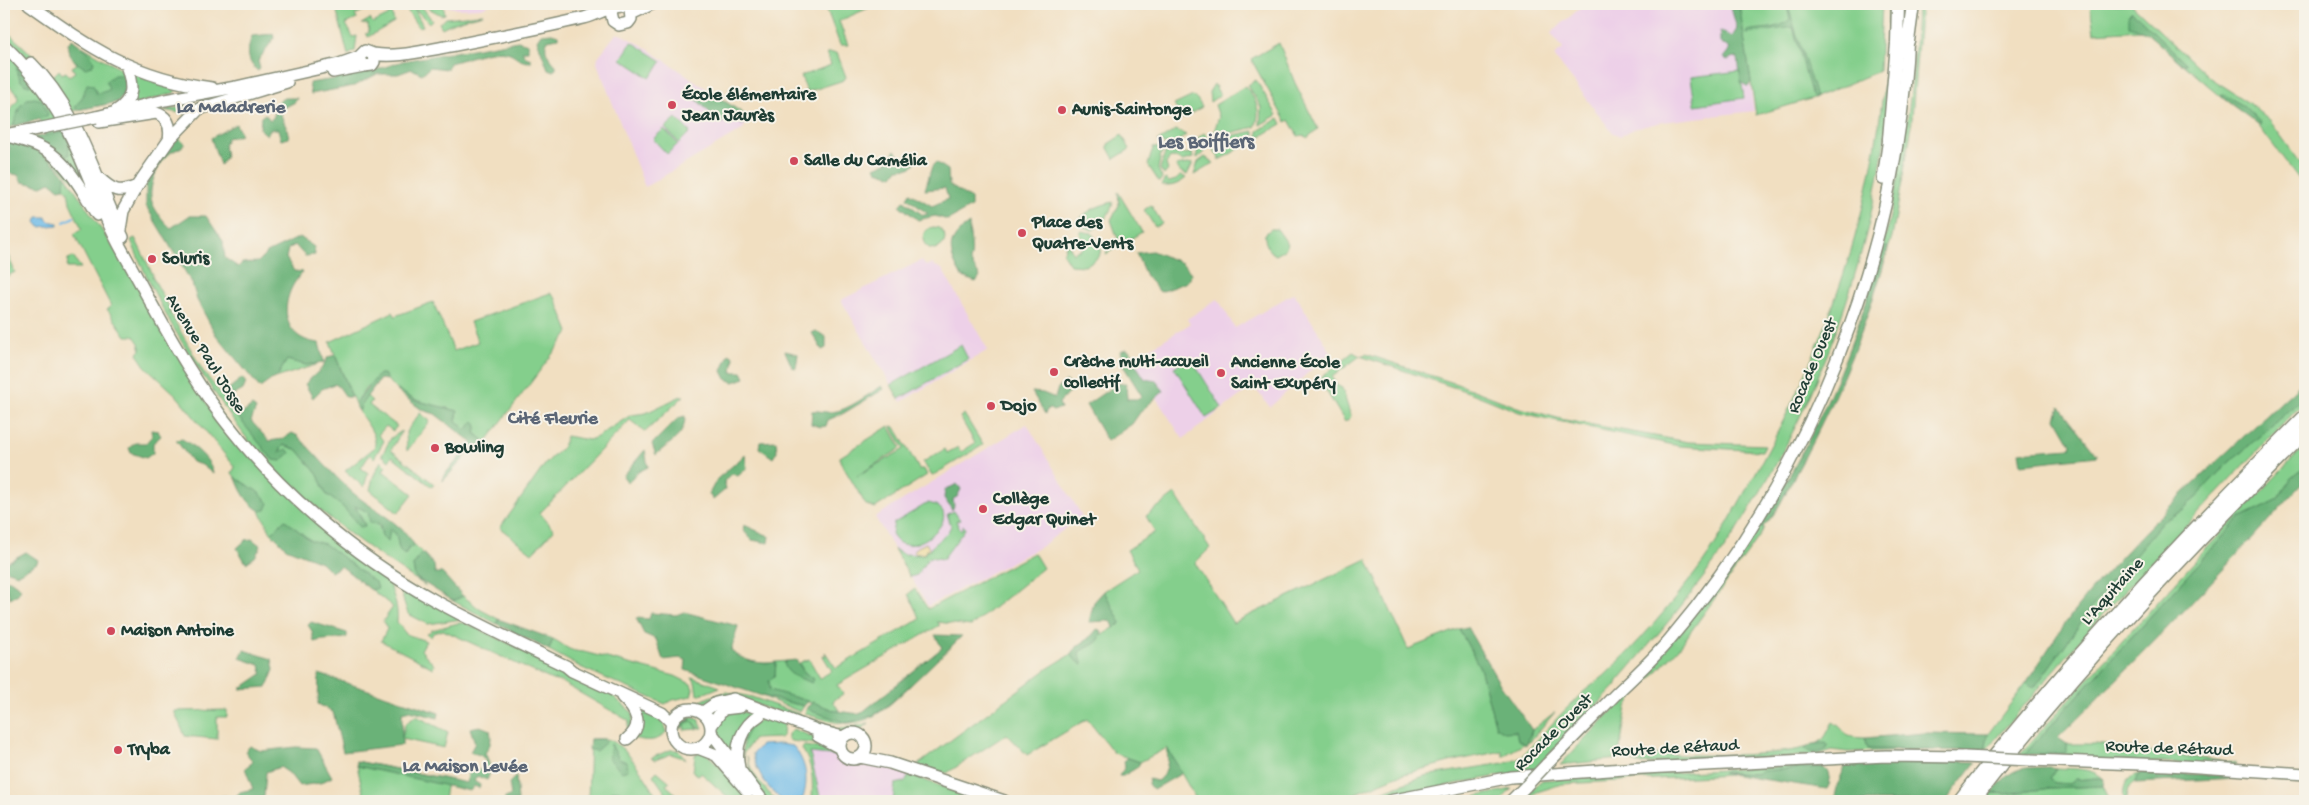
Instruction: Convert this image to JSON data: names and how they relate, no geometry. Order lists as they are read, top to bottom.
{
  "streets": {
    "highway": ["L'Aquitaine"],
    "main road": ["Avenue Paul Josse", "Rocade Ouest", "Route de Rétaud"]
  },
  "districts": [
    "La Maladrerie",
    "Les Boiffiers",
    "Cité Fleurie",
    "La Maison Levée"
  ],
  "places": [
    "École élémentaire Jean Jaurès",
    "Aunis-Saintonge",
    "Salle du Camélia",
    "Place des Quatre-Vents",
    "Soluris",
    "Crèche multi-accueil collectif",
    "Ancienne École Saint Exupéry",
    "Dojo",
    "Bowling",
    "Collège Edgar Quinet",
    "Maison Antoine",
    "Tryba"
  ]
}
